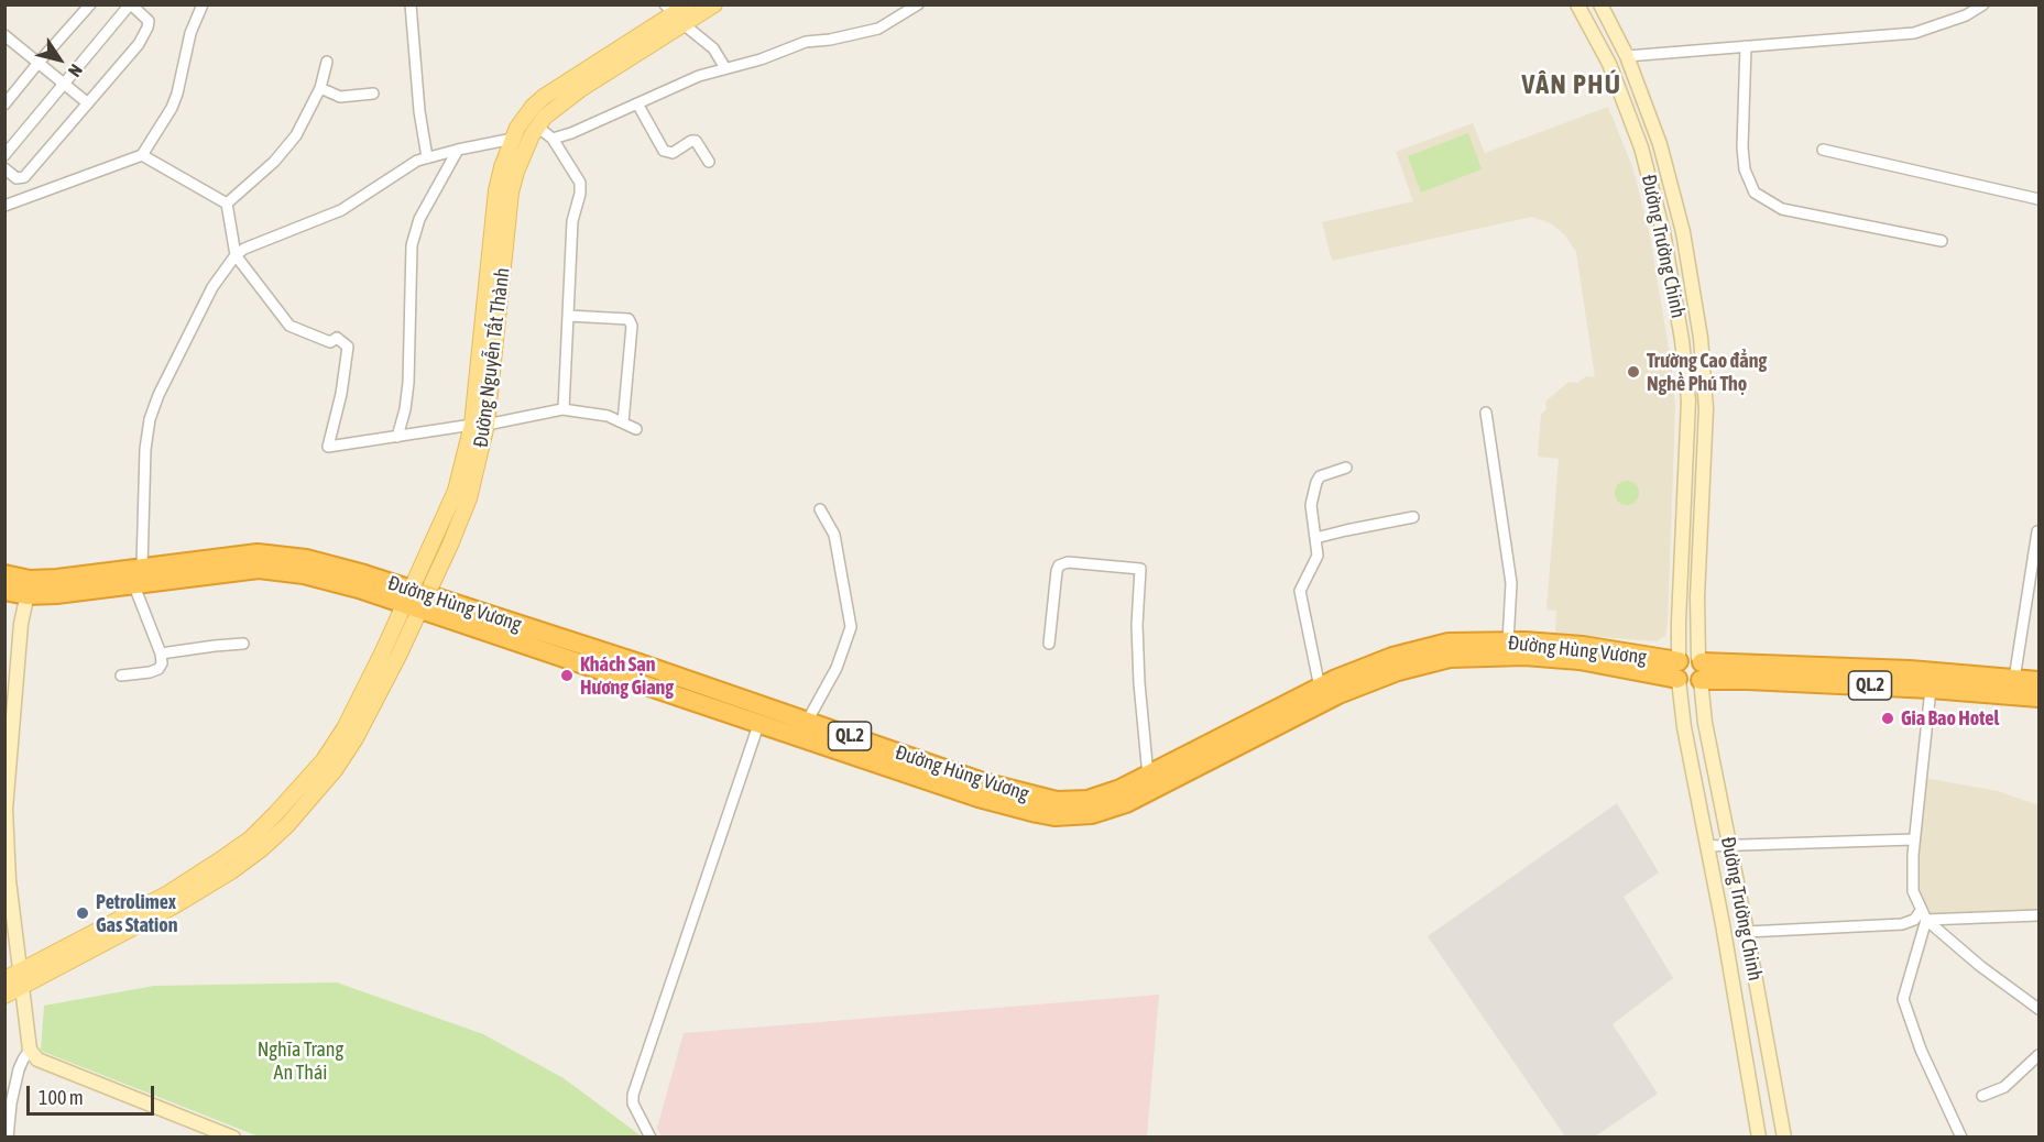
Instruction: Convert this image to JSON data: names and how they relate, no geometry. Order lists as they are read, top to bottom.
{
  "streets": {
    "highway": ["Đường Hùng Vương", "QL.2"],
    "main road": ["Đường Trường Chinh", "Đường Nguyễn Tất Thành"]
  },
  "crossings": [
    ["Đường Trường Chinh", "Đường Hùng Vương"],
    ["Đường Trường Chinh", "QL.2"],
    ["Đường Nguyễn Tất Thành", "Đường Hùng Vương"],
    ["Đường Hùng Vương", "QL.2"]
  ],
  "districts": ["VÂN PHÚ"],
  "parks": ["Nghĩa Trang An Thái"],
  "places": [
    "Trường Cao đẳng Nghề Phú Thọ",
    "Khách Sạn Hương Giang",
    "Gia Bao Hotel",
    "Petrolimex Gas Station"
  ],
  "scale_bar": "100 m",
  "north": "bottom right"
}
